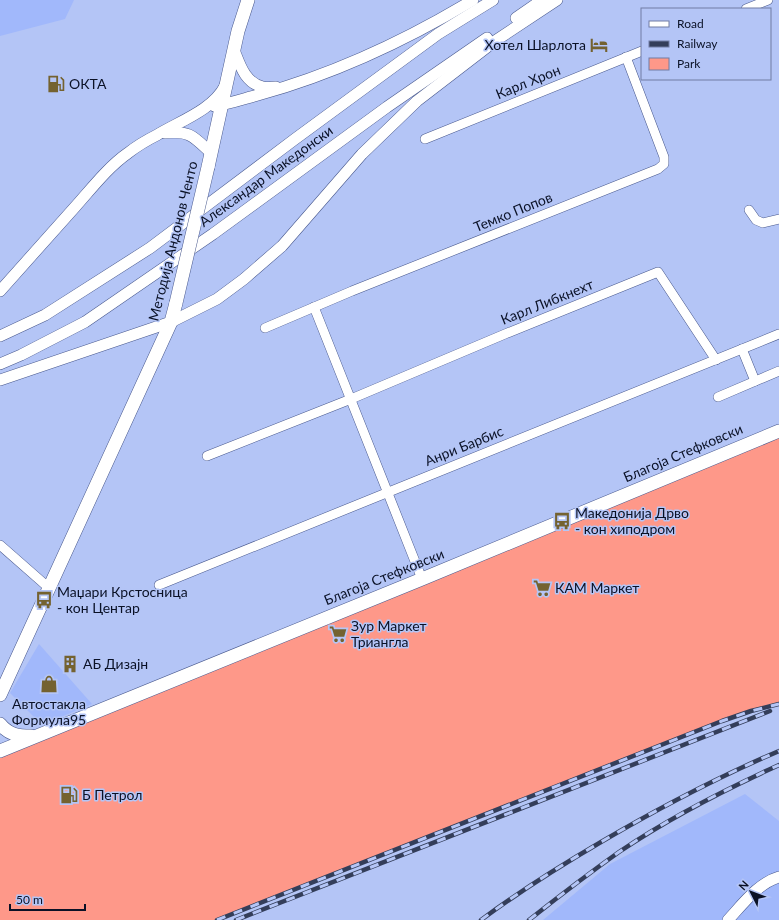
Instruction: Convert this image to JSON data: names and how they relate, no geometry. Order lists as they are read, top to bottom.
{
  "streets": {
    "main road": ["Методија Андонов Ченто", "Благоја Стефковски"],
    "street": [
      "Карл Хрон",
      "Александар Македонски",
      "Темко Попов",
      "Карл Либкнехт",
      "Анри Барбис"
    ]
  },
  "crossings": [
    ["Карл Хрон", "Темко Попов"],
    ["Карл Либкнехт", "Анри Барбис"]
  ],
  "places": {
    "hotel": ["Хотел Шарлота"],
    "fuel station": ["ОКТА", "Б Петрол"],
    "bus stop": ["Македонија Дрво - кон хиподром", "Маџари Крстосница - кон Центар"],
    "supermarket": ["КАМ Маркет", "Зур Маркет Триангла"],
    "building": ["АБ Дизајн"],
    "shop": ["Автостакла Формула95"]
  },
  "legend": ["Road", "Railway", "Park"],
  "scale_bar": "50 m",
  "north": "top left"
}
